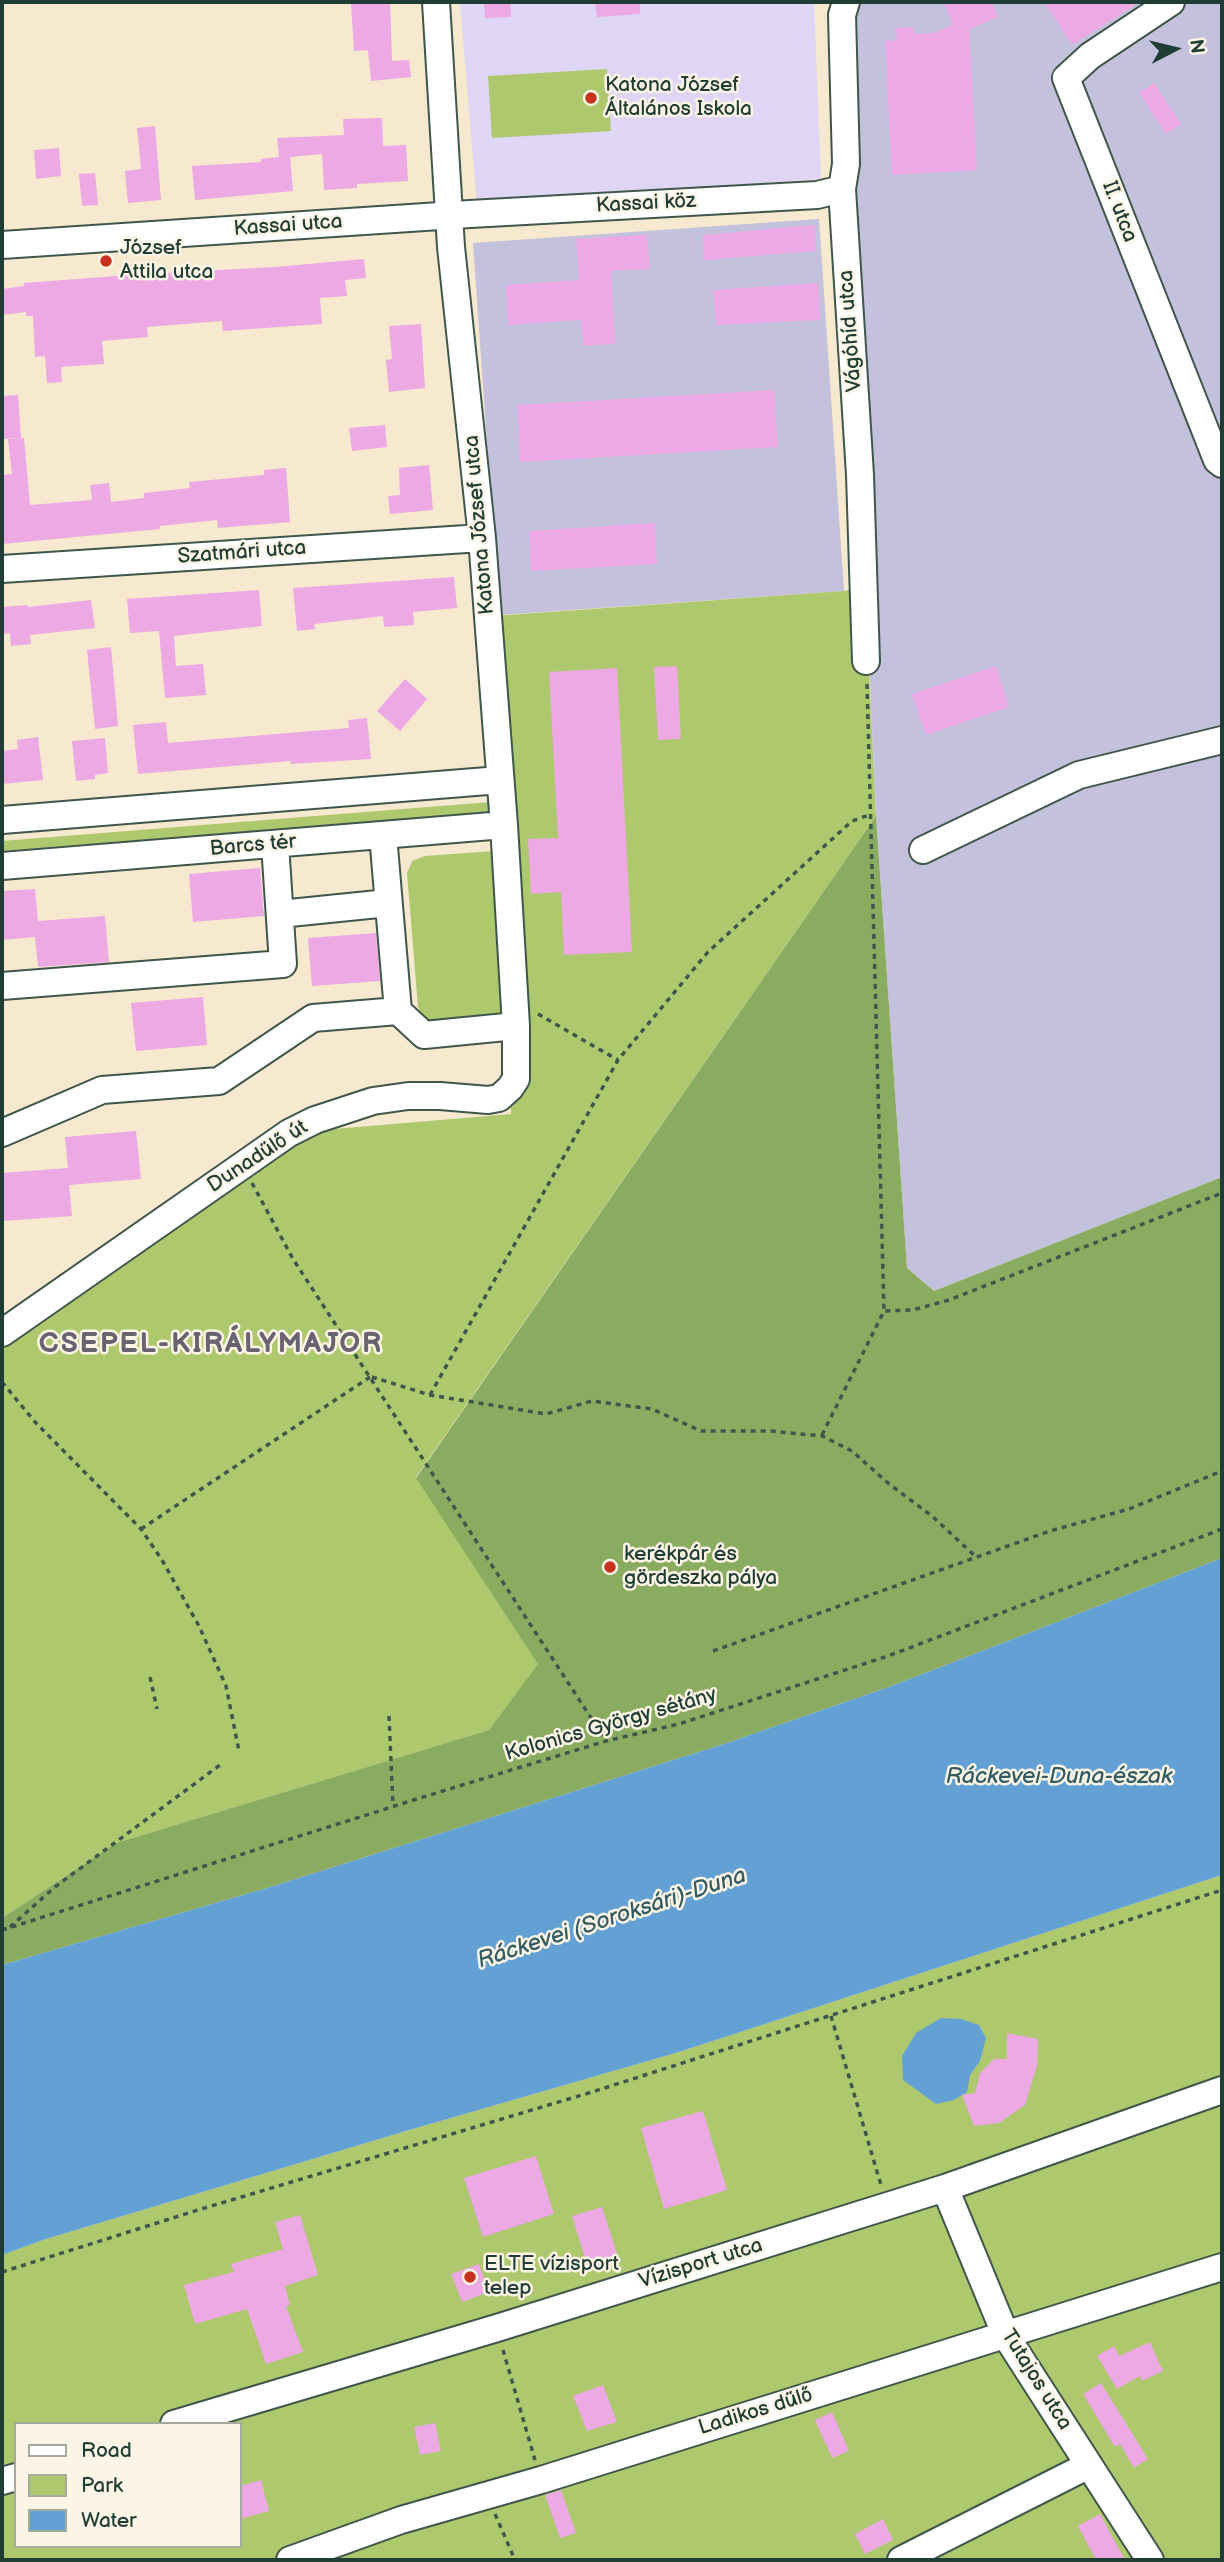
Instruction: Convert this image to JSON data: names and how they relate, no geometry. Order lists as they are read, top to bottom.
{
  "streets": {
    "street": [
      "Kassai köz",
      "II. utca",
      "Kassai utca",
      "Vágóhíd utca",
      "Katona József utca",
      "Szatmári utca",
      "Barcs tér",
      "Dunadűlő út",
      "Vízisport utca",
      "Tutajos utca",
      "Ladikos dűlő"
    ],
    "path": ["Kolonics György sétány"]
  },
  "crossings": [
    ["Kassai köz", "Kassai utca"],
    ["Kassai köz", "Vágóhíd utca"],
    ["Kassai köz", "Katona József utca"],
    ["Kassai utca", "Katona József utca"],
    ["Katona József utca", "Szatmári utca"],
    ["Katona József utca", "Barcs tér"],
    ["Katona József utca", "Dunadűlő út"],
    ["Vízisport utca", "Tutajos utca"],
    ["Tutajos utca", "Ladikos dűlő"]
  ],
  "districts": ["CSEPEL-KIRÁLYMAJOR"],
  "water": ["Ráckevei-Duna-észak", "Ráckevei (Soroksári)-Duna"],
  "places": [
    "Katona József Általános Iskola",
    "József Attila utca",
    "kerékpár és gördeszka pálya",
    "ELTE vízisport telep"
  ],
  "legend": ["Road", "Park", "Water"],
  "north": "right"
}
